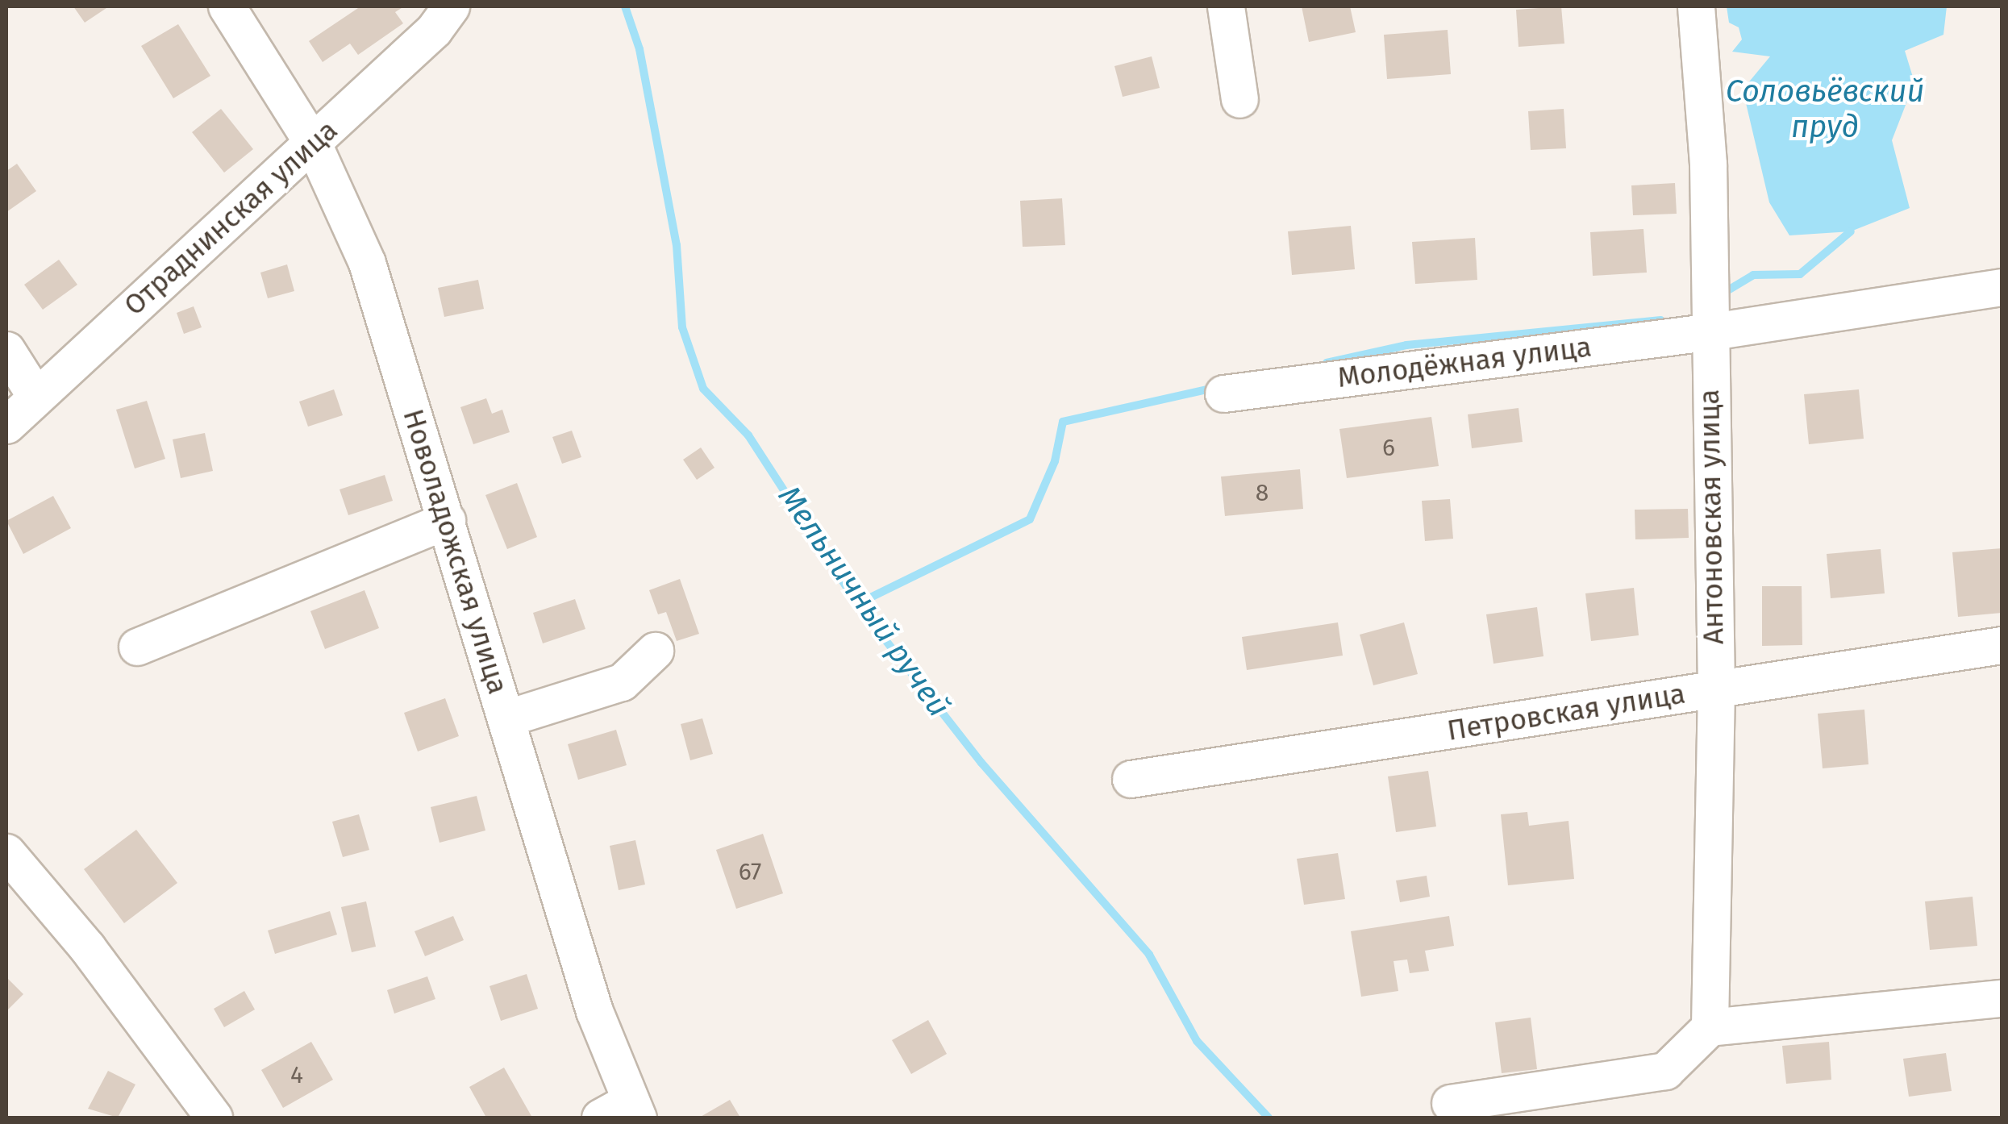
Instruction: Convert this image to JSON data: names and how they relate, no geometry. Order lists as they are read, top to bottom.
{
  "streets": {
    "street": [
      "Отраднинская улица",
      "Молодёжная улица",
      "Антоновская улица",
      "Новоладожская улица",
      "Петровская улица"
    ]
  },
  "crossings": [
    ["Отраднинская улица", "Новоладожская улица"],
    ["Молодёжная улица", "Антоновская улица"],
    ["Антоновская улица", "Петровская улица"]
  ],
  "water": ["Соловьёвский пруд", "Мельничный ручей"],
  "house_numbers": [
    "6",
    "8",
    "67",
    "4"
  ]
}
